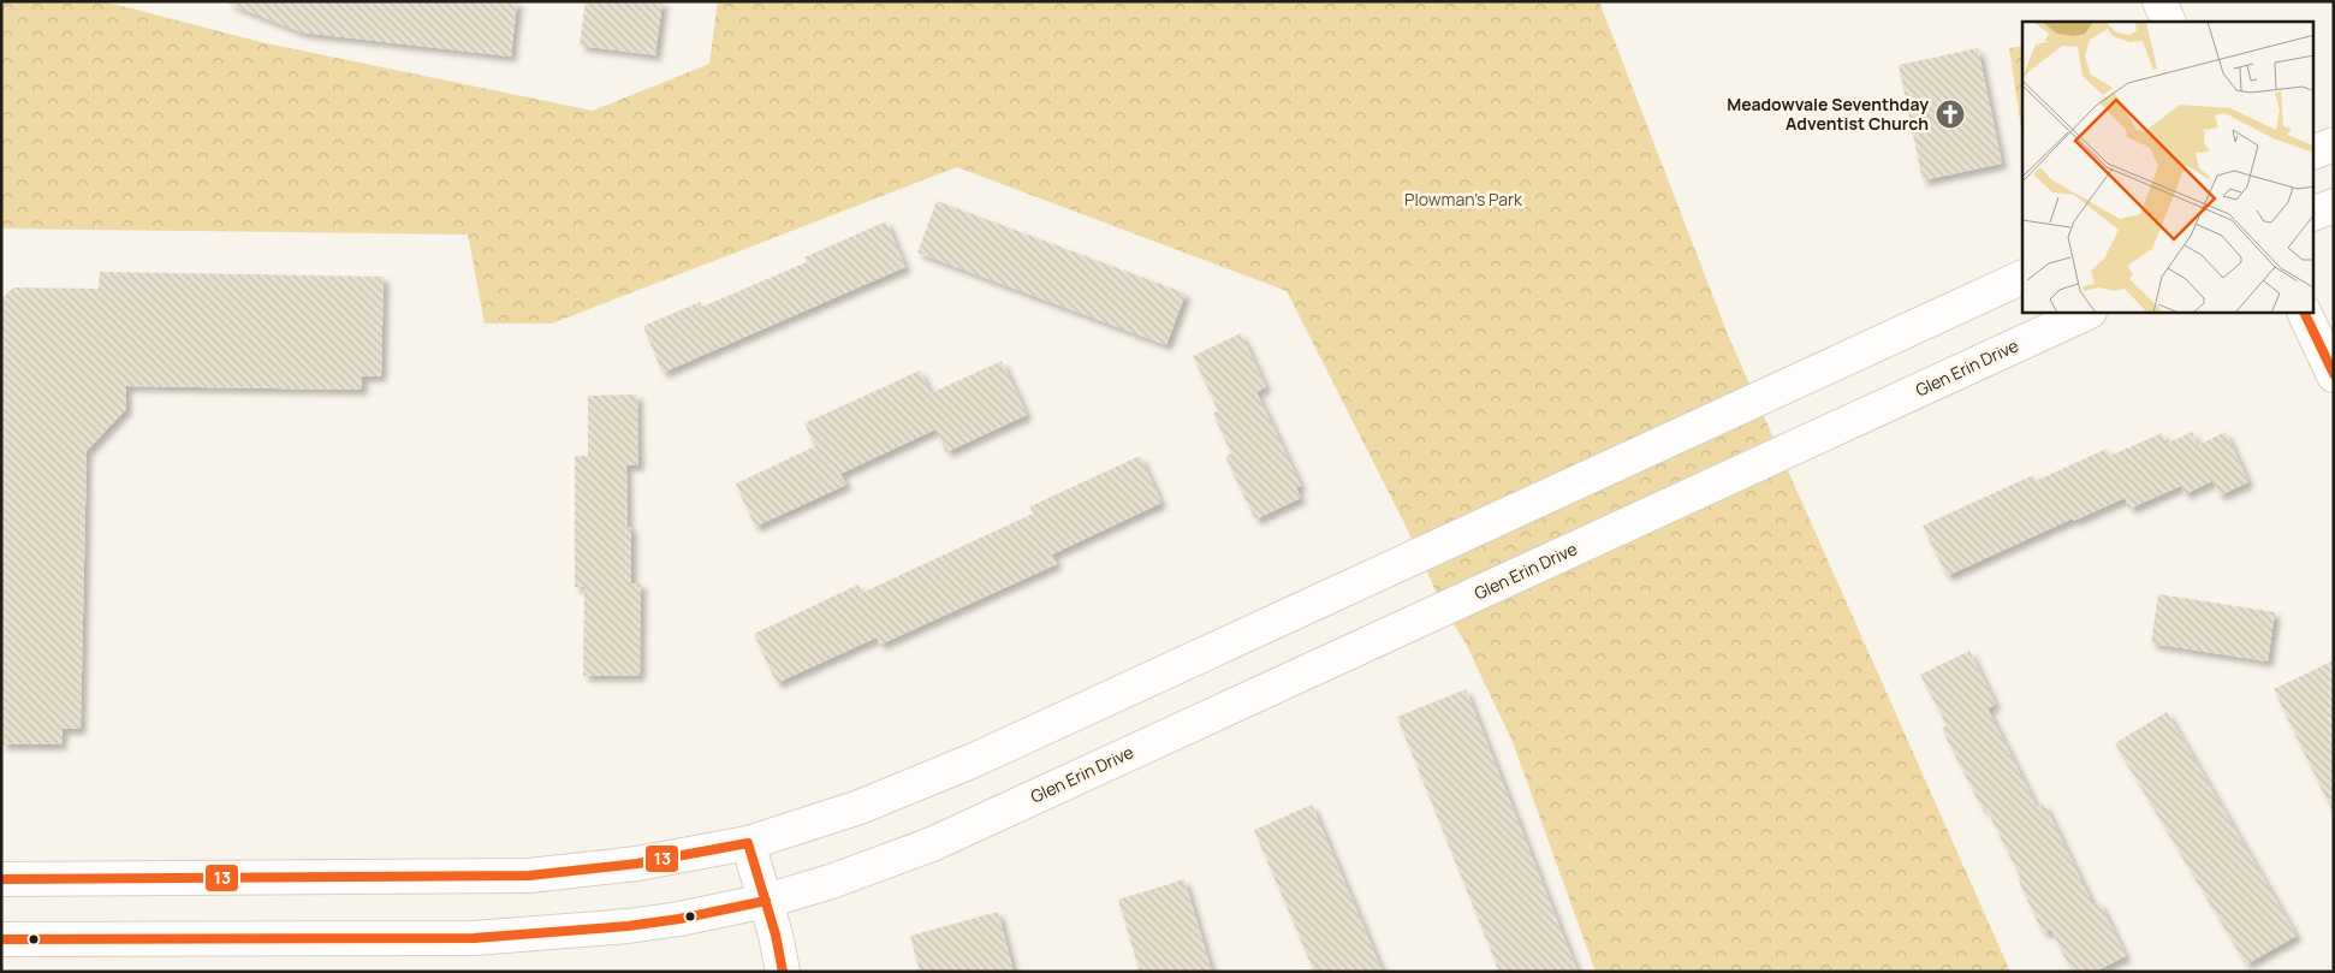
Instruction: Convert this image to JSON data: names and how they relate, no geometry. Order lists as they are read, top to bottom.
{
  "streets": {
    "street": ["Glen Erin Drive"]
  },
  "parks": ["Plowman's Park"],
  "places": {
    "church": ["Meadowvale Seventhday Adventist Church"]
  },
  "lines": ["transit line 13"]
}
